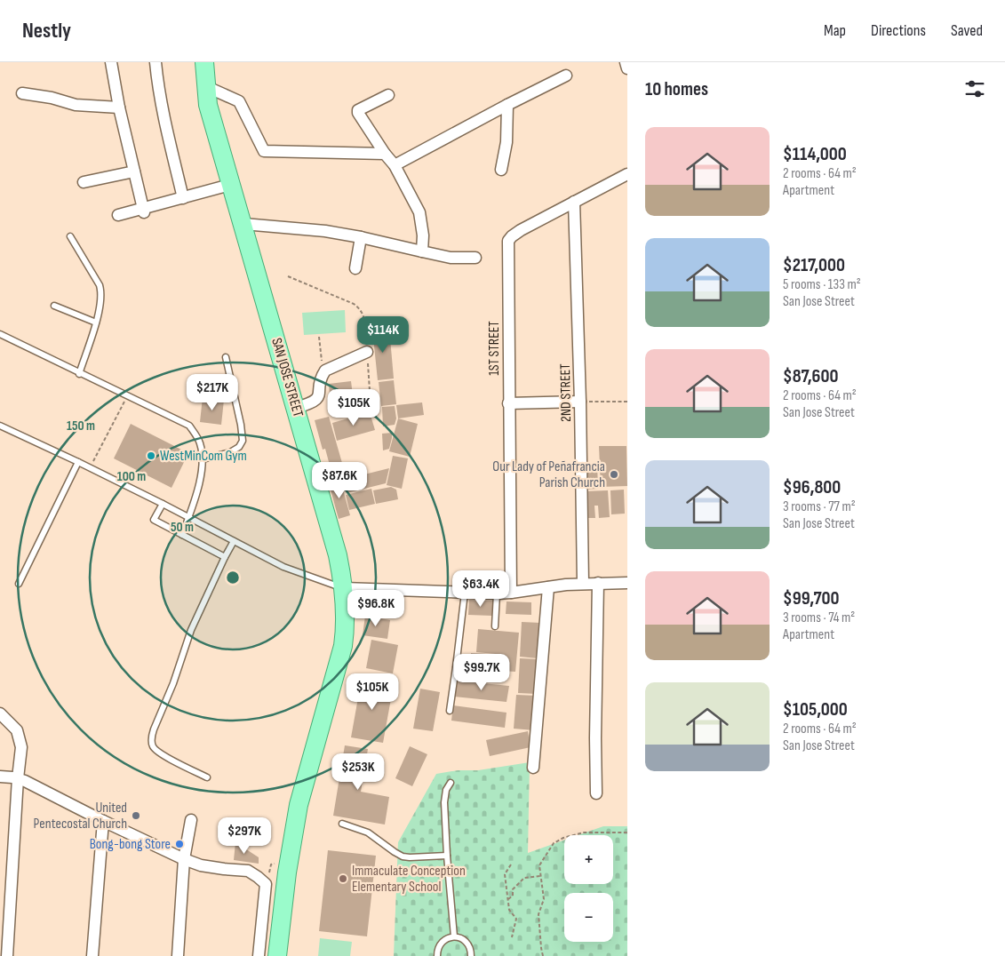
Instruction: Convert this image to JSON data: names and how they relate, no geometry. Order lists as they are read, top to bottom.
{
  "streets": {
    "main road": ["SAN JOSE STREET"],
    "street": ["1ST STREET", "2ND STREET"]
  },
  "crossings": [
    ["1ST STREET", "2ND STREET"]
  ],
  "places": [
    "WestMinCom Gym",
    "Our Lady of Peñafrancia Parish Church",
    "United Pentecostal Church",
    "Bong-bong Store",
    "Immaculate Conception Elementary School"
  ],
  "page": {
    "header": "Nestly",
    "nav": ["Map", "Directions", "Saved"],
    "heading": "10 homes",
    "list": [
      {
        "name": "$114,000",
        "note": "2 rooms · 64 m² · Apartment"
      },
      {
        "name": "$217,000",
        "note": "5 rooms · 133 m² · San Jose Street"
      },
      {
        "name": "$87,600",
        "note": "2 rooms · 64 m² · San Jose Street"
      },
      {
        "name": "$96,800",
        "note": "3 rooms · 77 m² · San Jose Street"
      },
      {
        "name": "$99,700",
        "note": "3 rooms · 74 m² · Apartment"
      },
      {
        "name": "$105,000",
        "note": "2 rooms · 64 m² · San Jose Street"
      }
    ],
    "price": [
      "$114K",
      "$217K",
      "$105K",
      "$87.6K",
      "$63.4K",
      "$96.8K",
      "$99.7K",
      "$105K",
      "$253K",
      "$297K"
    ],
    "map_buttons": ["+", "−"]
  },
  "rings": ["150 m", "100 m", "50 m"]
}
